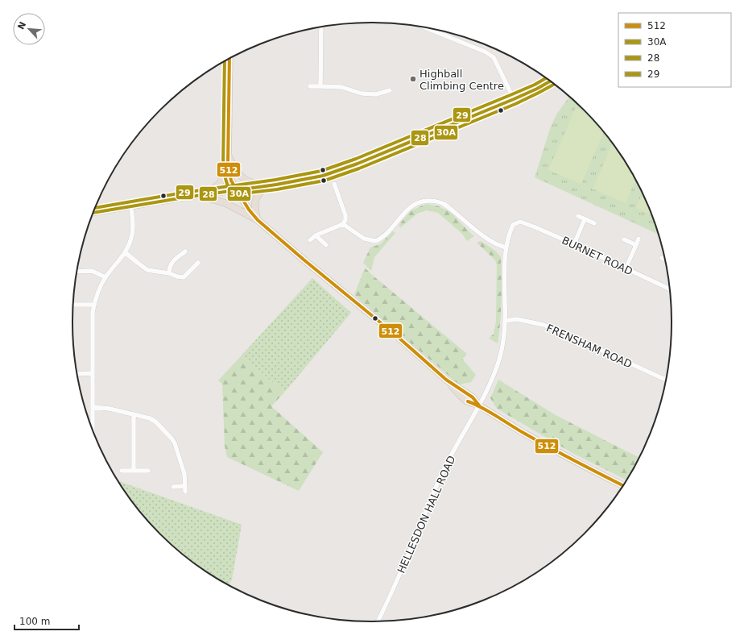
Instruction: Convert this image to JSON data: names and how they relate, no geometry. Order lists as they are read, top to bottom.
{
  "streets": {
    "street": ["BURNET ROAD", "FRENSHAM ROAD", "HELLESDON HALL ROAD"]
  },
  "crossings": [
    ["BURNET ROAD", "HELLESDON HALL ROAD"],
    ["FRENSHAM ROAD", "HELLESDON HALL ROAD"]
  ],
  "places": ["Highball Climbing Centre"],
  "lines": [
    "transit line 512",
    "transit line 30A",
    "transit line 29",
    "transit line 28"
  ],
  "legend": [
    "512",
    "30A",
    "28",
    "29"
  ],
  "scale_bar": "100 m",
  "north": "top left"
}
